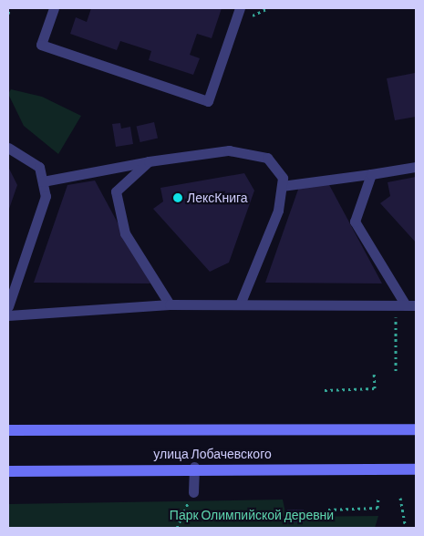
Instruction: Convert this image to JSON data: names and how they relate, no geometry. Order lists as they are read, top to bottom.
{
  "streets": {
    "main road": ["улица Лобачевского"]
  },
  "parks": ["Парк Олимпийской деревни"],
  "places": ["ЛексКнига"]
}
